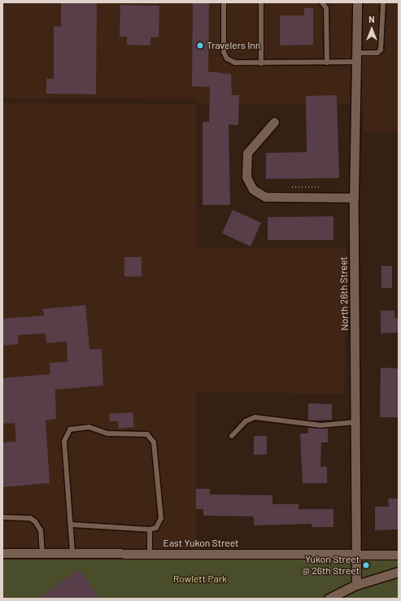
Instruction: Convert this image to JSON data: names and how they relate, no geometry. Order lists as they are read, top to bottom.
{
  "streets": {
    "street": ["North 26th Street", "East Yukon Street"]
  },
  "crossings": [
    ["North 26th Street", "East Yukon Street"]
  ],
  "parks": ["Rowlett Park"],
  "places": ["Travelers Inn", "Yukon Street @ 26th Street"],
  "north": "top"
}
